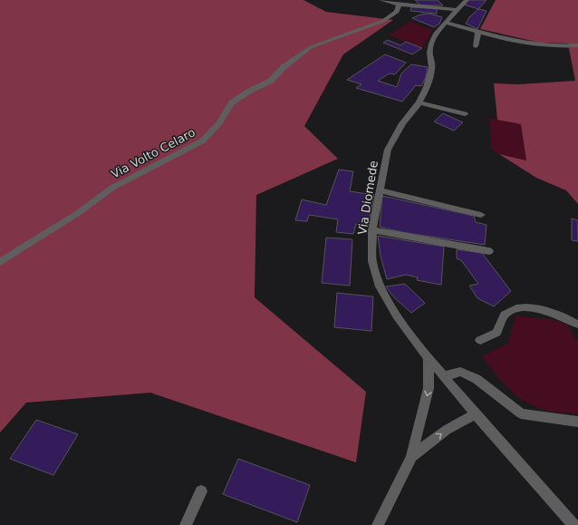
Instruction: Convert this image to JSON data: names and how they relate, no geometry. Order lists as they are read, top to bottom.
{
  "streets": {
    "street": ["Via Volto Celaro", "Via Diomede"]
  }
}
